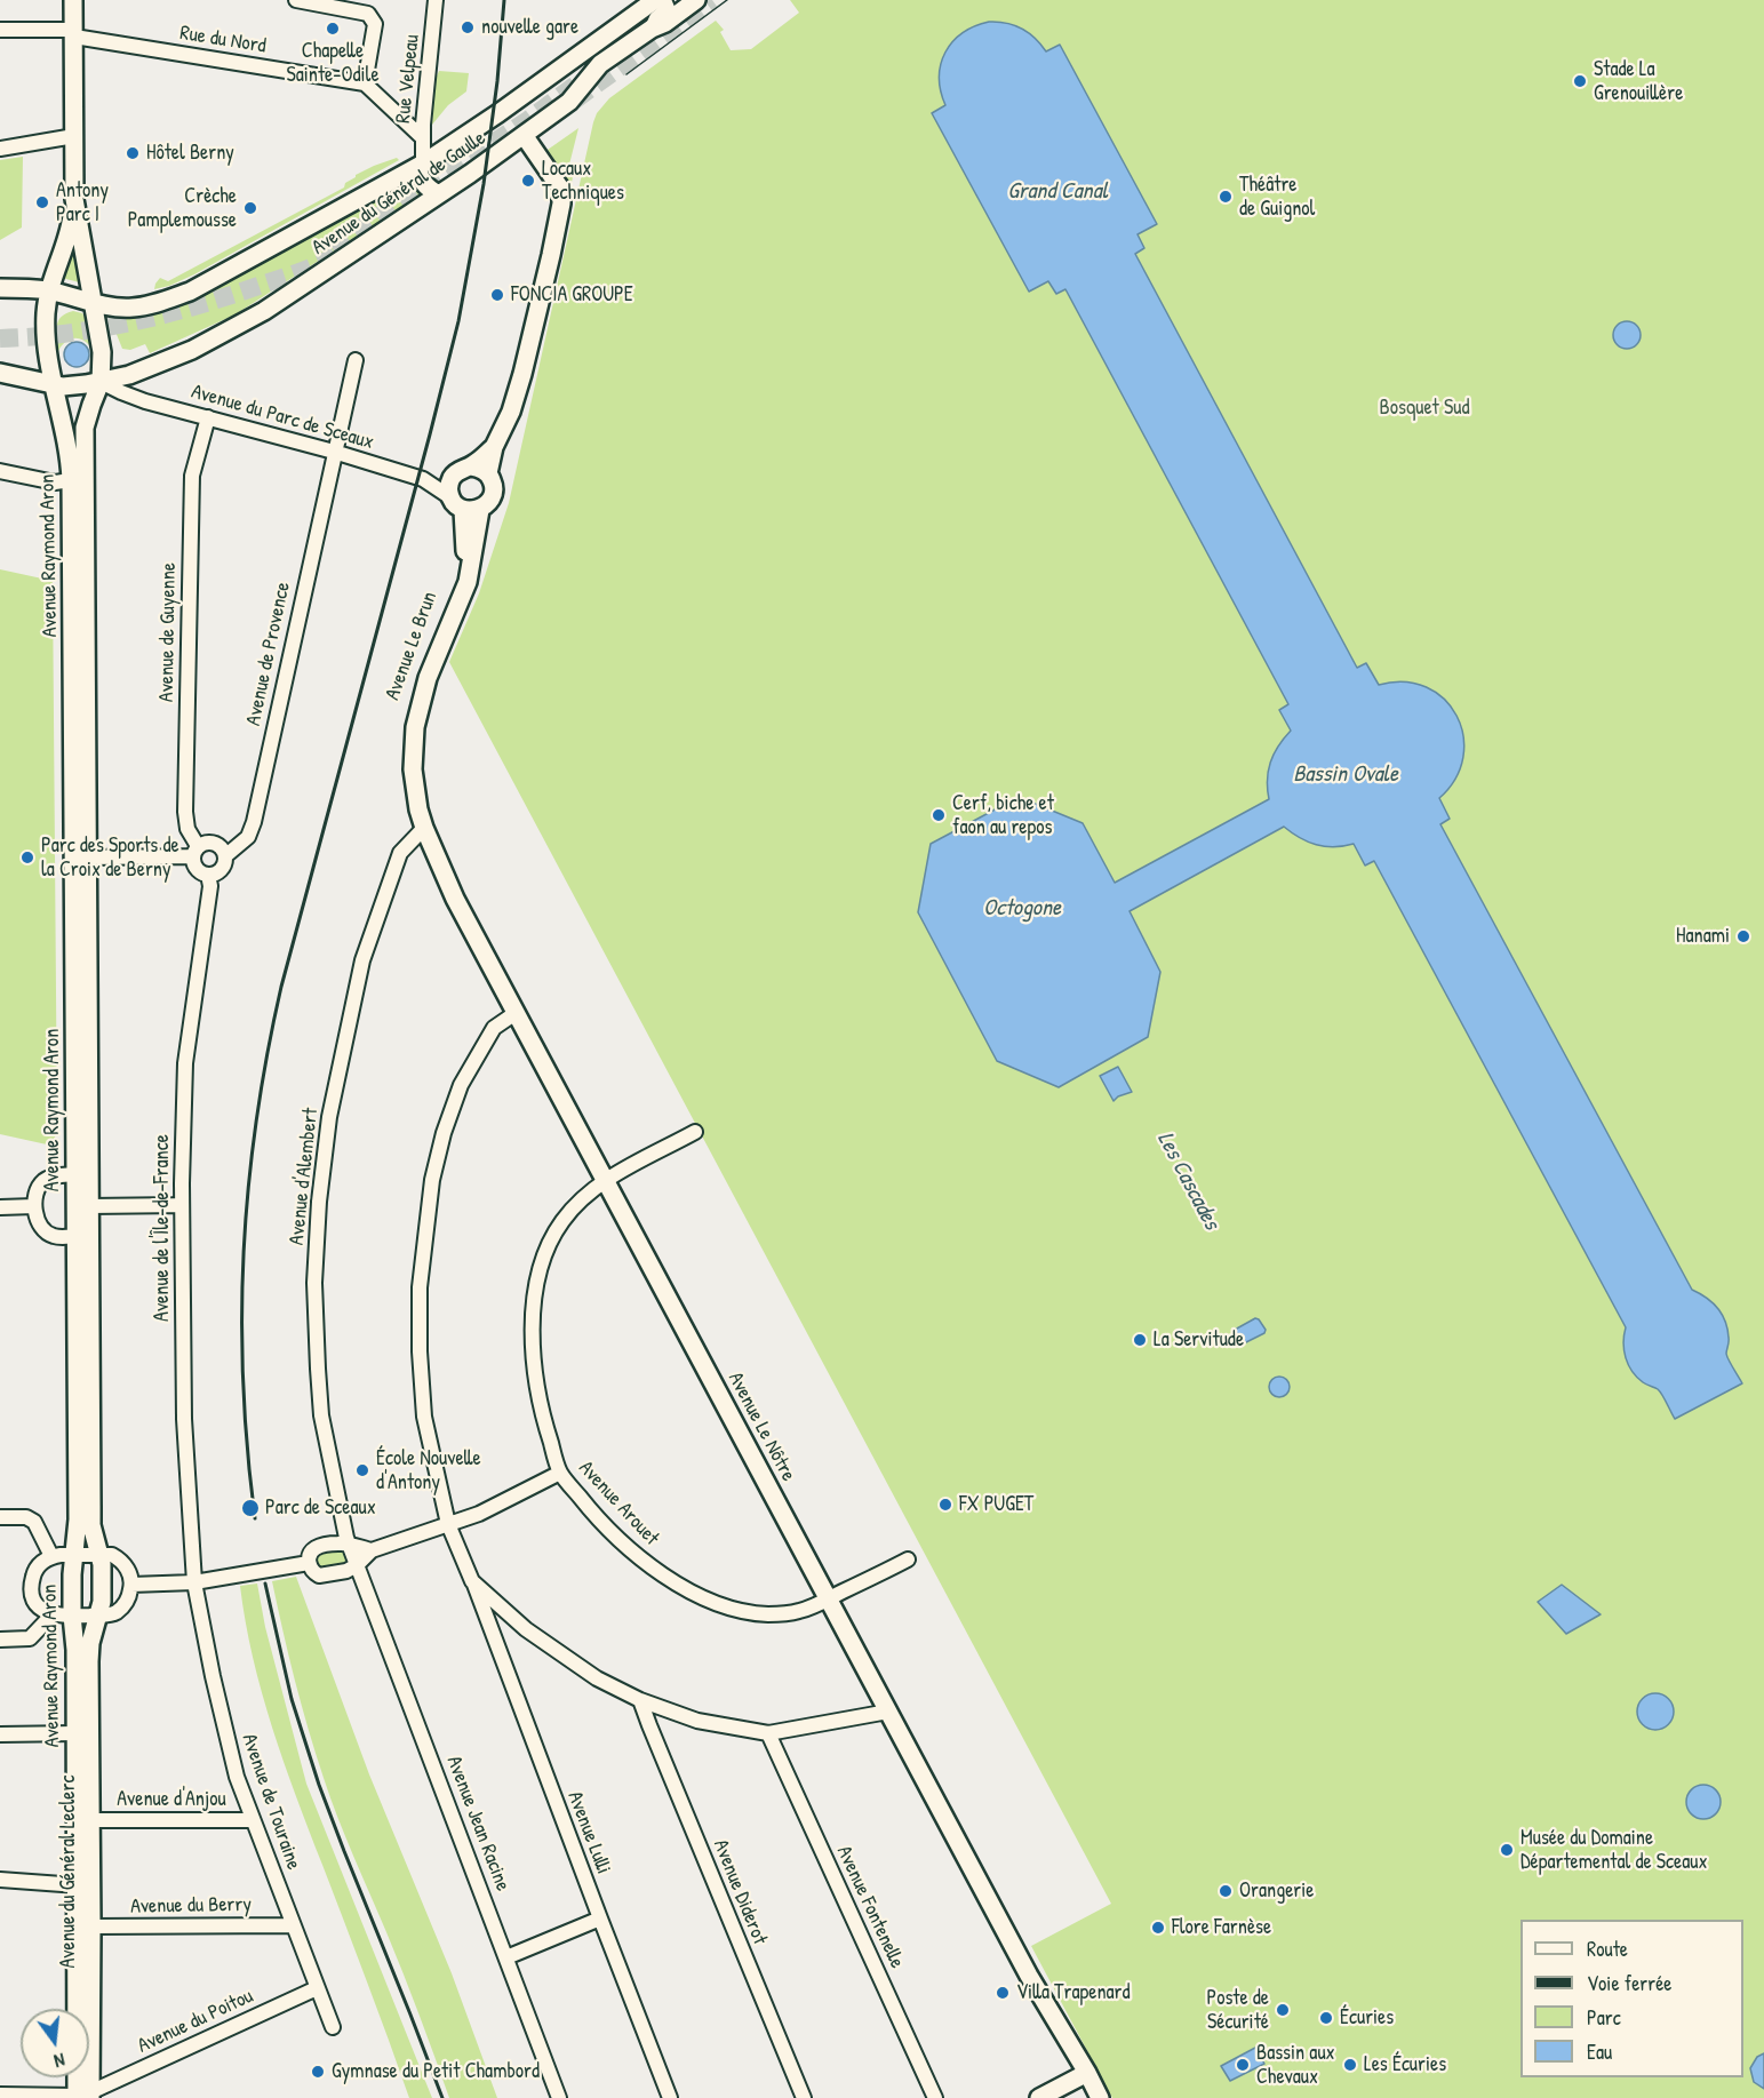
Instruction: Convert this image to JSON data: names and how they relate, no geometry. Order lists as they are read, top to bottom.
{
  "streets": {
    "main road": [
      "Avenue du Général de Gaulle",
      "Avenue Raymond Aron",
      "Avenue Le Brun",
      "Avenue Le Nôtre",
      "Avenue du Général Leclerc"
    ],
    "street": [
      "Rue du Nord",
      "Rue Velpeau",
      "Avenue du Parc de Sceaux",
      "Avenue de Guyenne",
      "Avenue de Provence",
      "Avenue d'Alembert",
      "Avenue de l'Île-de-France",
      "Avenue Arouet",
      "Avenue d'Anjou",
      "Avenue de Touraine",
      "Avenue Jean Racine",
      "Avenue Lulli",
      "Avenue Diderot",
      "Avenue du Berry",
      "Avenue Fontenelle",
      "Avenue du Poitou"
    ]
  },
  "crossings": [
    ["Rue Velpeau", "Avenue du Général de Gaulle"],
    ["Avenue du Général de Gaulle", "Avenue du Parc de Sceaux"],
    ["Avenue du Général de Gaulle", "Avenue Raymond Aron"],
    ["Avenue du Parc de Sceaux", "Avenue Raymond Aron"],
    ["Avenue du Parc de Sceaux", "Avenue de Guyenne"],
    ["Avenue du Parc de Sceaux", "Avenue Le Brun"],
    ["Avenue du Parc de Sceaux", "Avenue de Provence"],
    ["Avenue Raymond Aron", "Avenue du Général Leclerc"],
    ["Avenue de Guyenne", "Avenue de Provence"],
    ["Avenue de Guyenne", "Avenue de l'Île-de-France"],
    ["Avenue Le Brun", "Avenue d'Alembert"],
    ["Avenue Le Brun", "Avenue Le Nôtre"],
    ["Avenue de Provence", "Avenue de l'Île-de-France"],
    ["Avenue d'Alembert", "Avenue Le Nôtre"],
    ["Avenue d'Alembert", "Avenue Jean Racine"],
    ["Avenue de l'Île-de-France", "Avenue de Touraine"],
    ["Avenue Le Nôtre", "Avenue Arouet"],
    ["Avenue Le Nôtre", "Avenue Lulli"],
    ["Avenue d'Anjou", "Avenue de Touraine"],
    ["Avenue d'Anjou", "Avenue du Général Leclerc"],
    ["Avenue de Touraine", "Avenue du Berry"],
    ["Avenue de Touraine", "Avenue du Poitou"],
    ["Avenue du Général Leclerc", "Avenue du Berry"],
    ["Avenue du Général Leclerc", "Avenue du Poitou"]
  ],
  "water": [
    "Grand Canal",
    "Bassin Ovale",
    "Octogone",
    "Les Cascades"
  ],
  "parks": ["Bosquet Sud"],
  "places": [
    "nouvelle gare",
    "Chapelle Sainte-Odile",
    "Stade La Grenouillère",
    "Hôtel Berny",
    "Locaux Techniques",
    "Théâtre de Guignol",
    "Antony Parc I",
    "Crèche Pamplemousse",
    "FONCIA GROUPE",
    "Cerf, biche et faon au repos",
    "Parc des Sports de la Croix de Berny",
    "Hanami",
    "La Servitude",
    "École Nouvelle d'Antony",
    "FX PUGET",
    "Parc de Sceaux",
    "Musée du Domaine Départemental de Sceaux",
    "Orangerie",
    "Flore Farnèse",
    "Villa Trapenard",
    "Poste de Sécurité",
    "Écuries",
    "Bassin aux Chevaux",
    "Les Écuries",
    "Gymnase du Petit Chambord"
  ],
  "legend": [
    "Route",
    "Voie ferrée",
    "Parc",
    "Eau"
  ],
  "north": "bottom"
}
